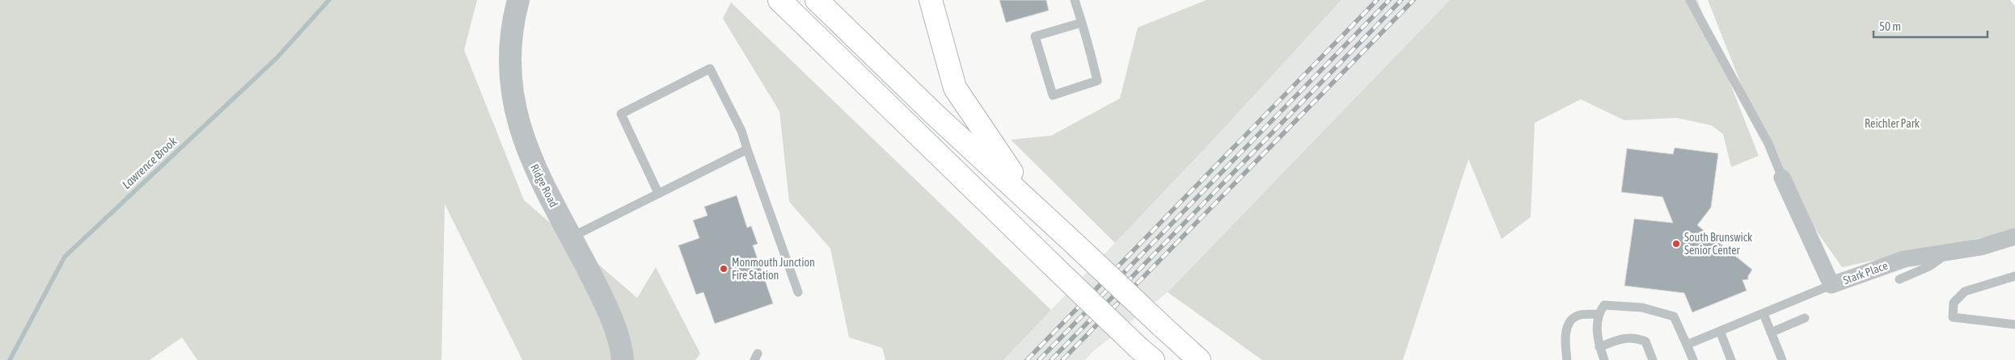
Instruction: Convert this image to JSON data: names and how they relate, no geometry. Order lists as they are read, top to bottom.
{
  "streets": {
    "street": ["Ridge Road", "Stark Place"]
  },
  "water": ["Lawrence Brook"],
  "parks": ["Reichler Park"],
  "places": ["South Brunswick Senior Center", "Monmouth Junction Fire Station"],
  "scale_bar": "50 m"
}
